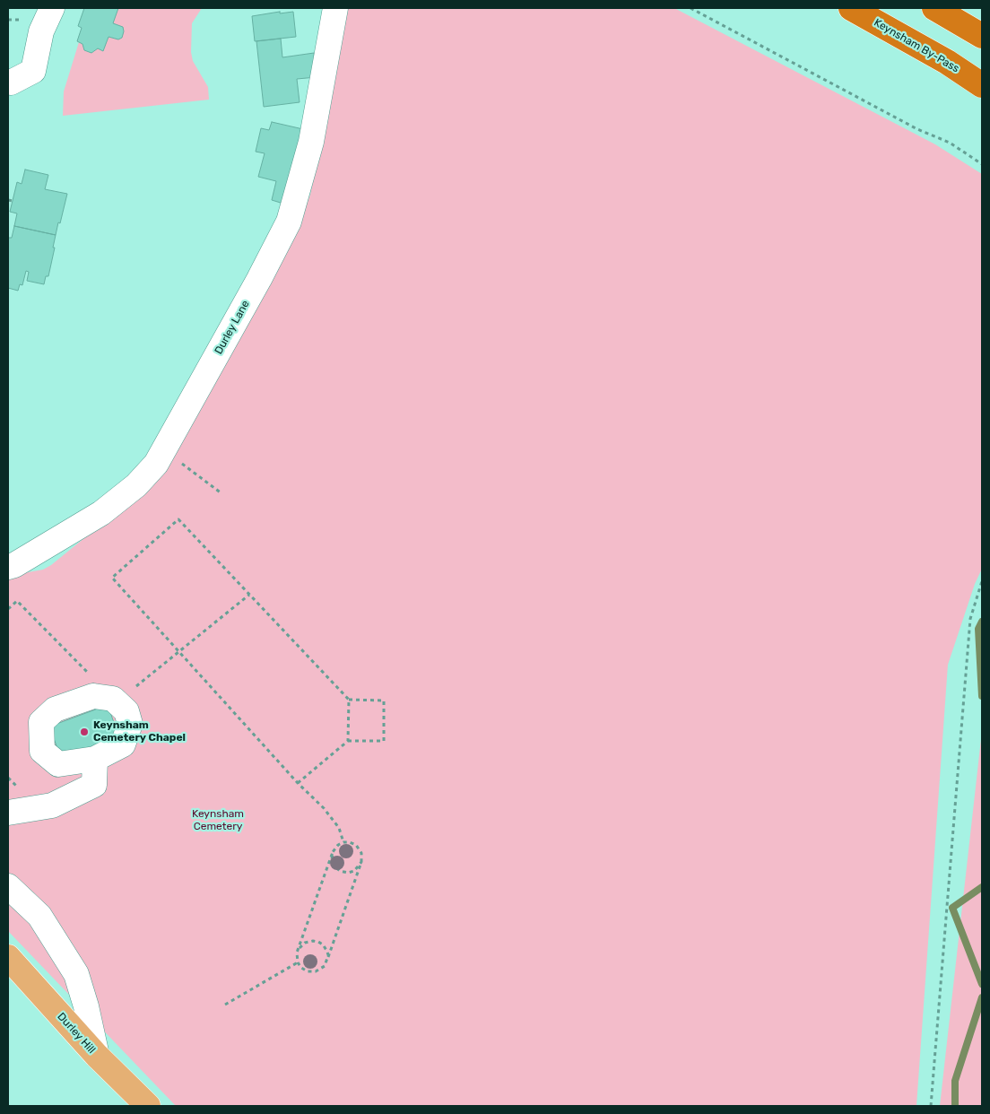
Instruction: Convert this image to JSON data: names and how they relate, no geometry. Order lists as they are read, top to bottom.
{
  "streets": {
    "highway": ["Keynsham By-Pass"],
    "main road": ["Durley Hill"],
    "lane": ["Durley Lane"]
  },
  "parks": ["Keynsham Cemetery"],
  "places": ["Keynsham Cemetery Chapel"]
}
